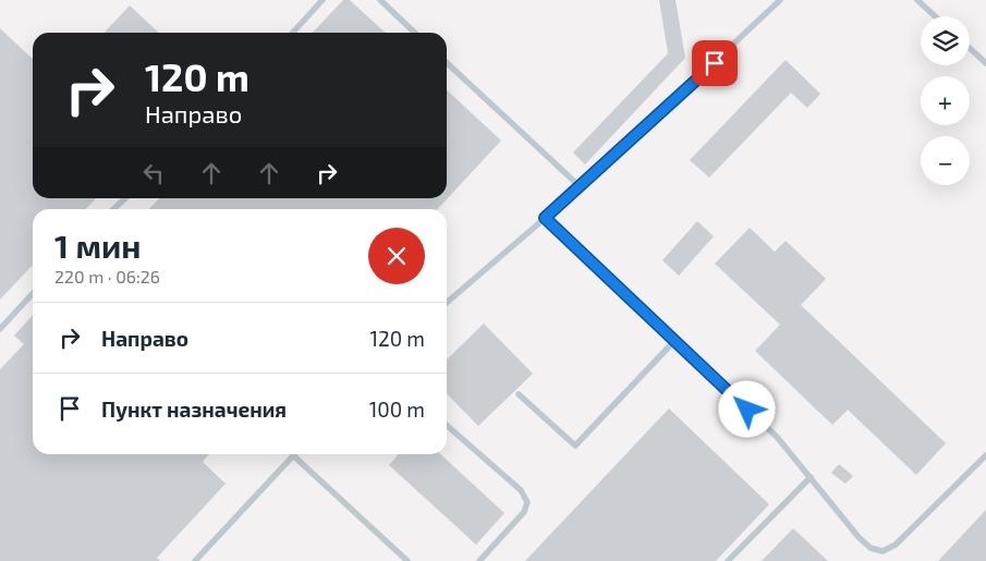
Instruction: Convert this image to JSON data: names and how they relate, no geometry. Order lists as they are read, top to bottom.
{
  "page": {
    "map_buttons": ["+", "−"],
    "turn": ["120 m", "Направо"],
    "heading": ["1 мин", "220 m · 06:26"],
    "list": [
      {
        "name": "Направо",
        "value": "120 m"
      },
      {
        "name": "Пункт назначения",
        "value": "100 m"
      }
    ]
  }
}
